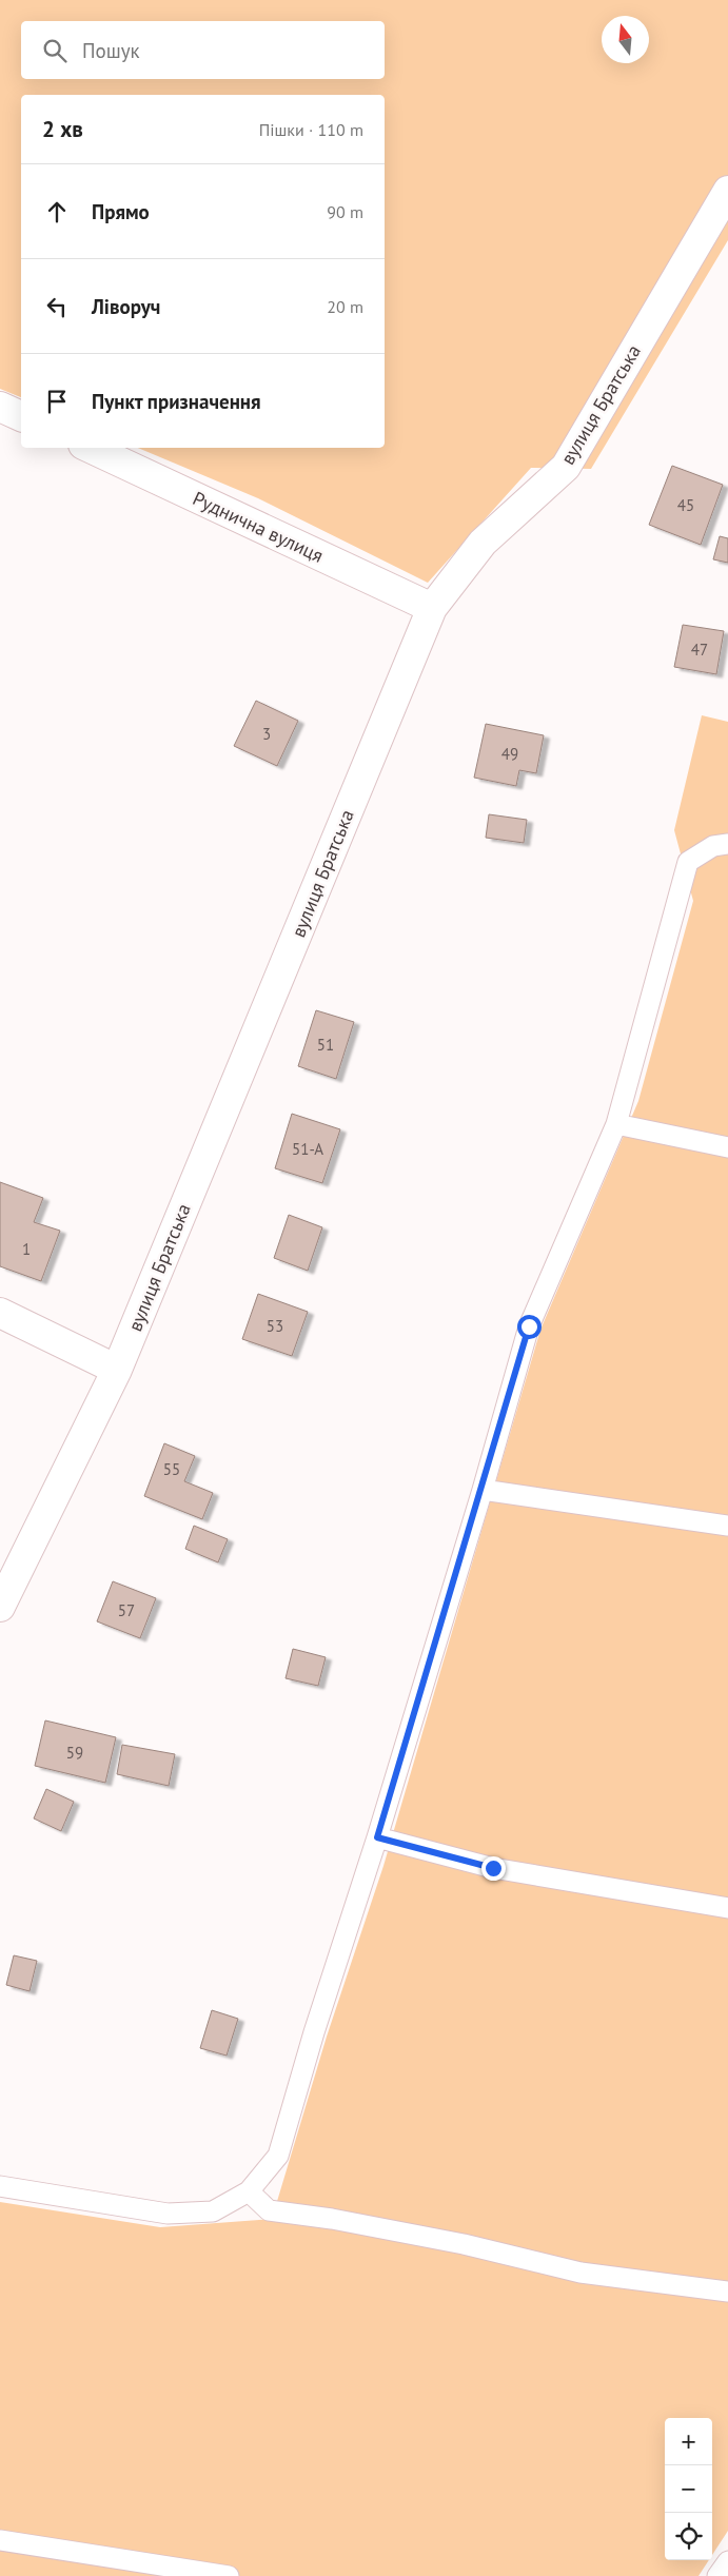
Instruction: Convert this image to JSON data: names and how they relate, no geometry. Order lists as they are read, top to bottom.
{
  "streets": {
    "street": ["вулиця Братська", "Руднична вулиця"]
  },
  "crossings": [
    ["вулиця Братська", "Руднична вулиця"]
  ],
  "house_numbers": [
    "45",
    "47",
    "3",
    "49",
    "51",
    "51-А",
    "1",
    "53",
    "55",
    "57",
    "59"
  ],
  "north": "top",
  "page": {
    "search": "Пошук",
    "heading": ["2 хв", "Пішки · 110 m"],
    "list": [
      ["Прямо", "90 m"],
      ["Ліворуч", "20 m"],
      "Пункт призначення"
    ],
    "map_buttons": ["+", "−"]
  }
}
